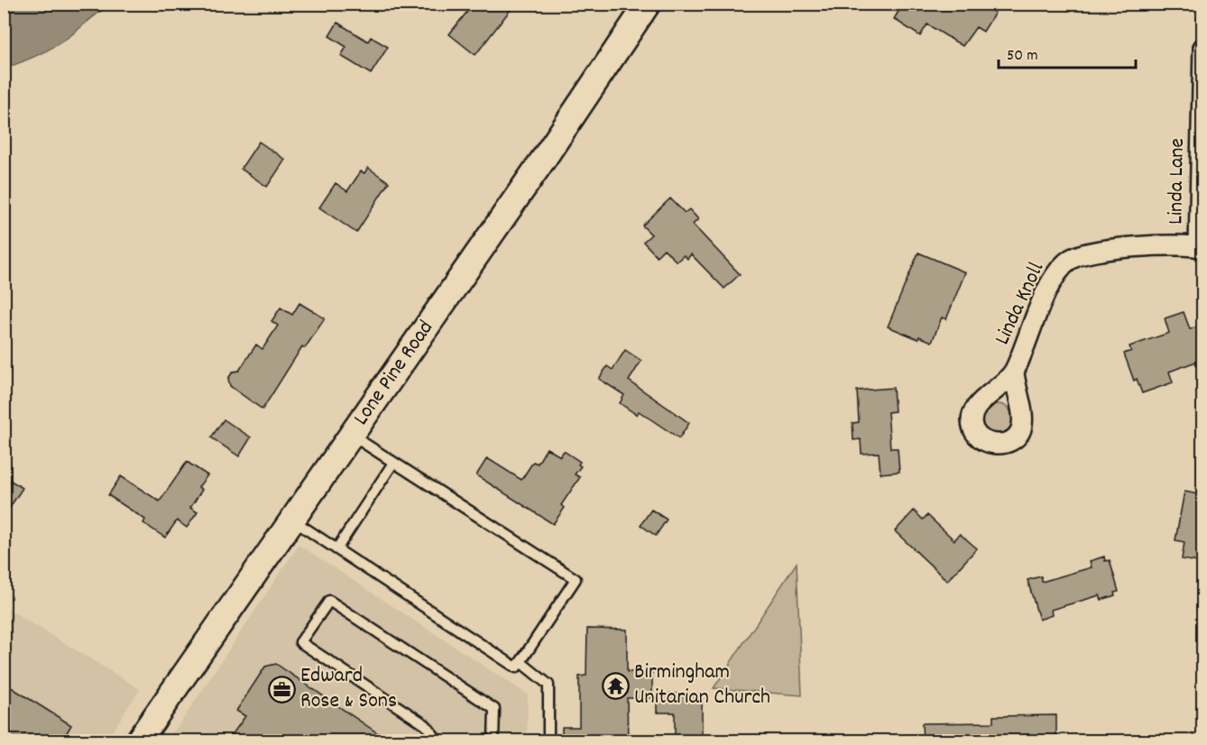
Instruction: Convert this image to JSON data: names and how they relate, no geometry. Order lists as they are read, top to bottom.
{
  "streets": {
    "street": ["Linda Lane", "Linda Knoll", "Lone Pine Road"]
  },
  "crossings": [
    ["Linda Lane", "Linda Knoll"]
  ],
  "places": {
    "temple": ["Birmingham Unitarian Church"],
    "office": ["Edward Rose & Sons"]
  },
  "scale_bar": "50 m"
}
